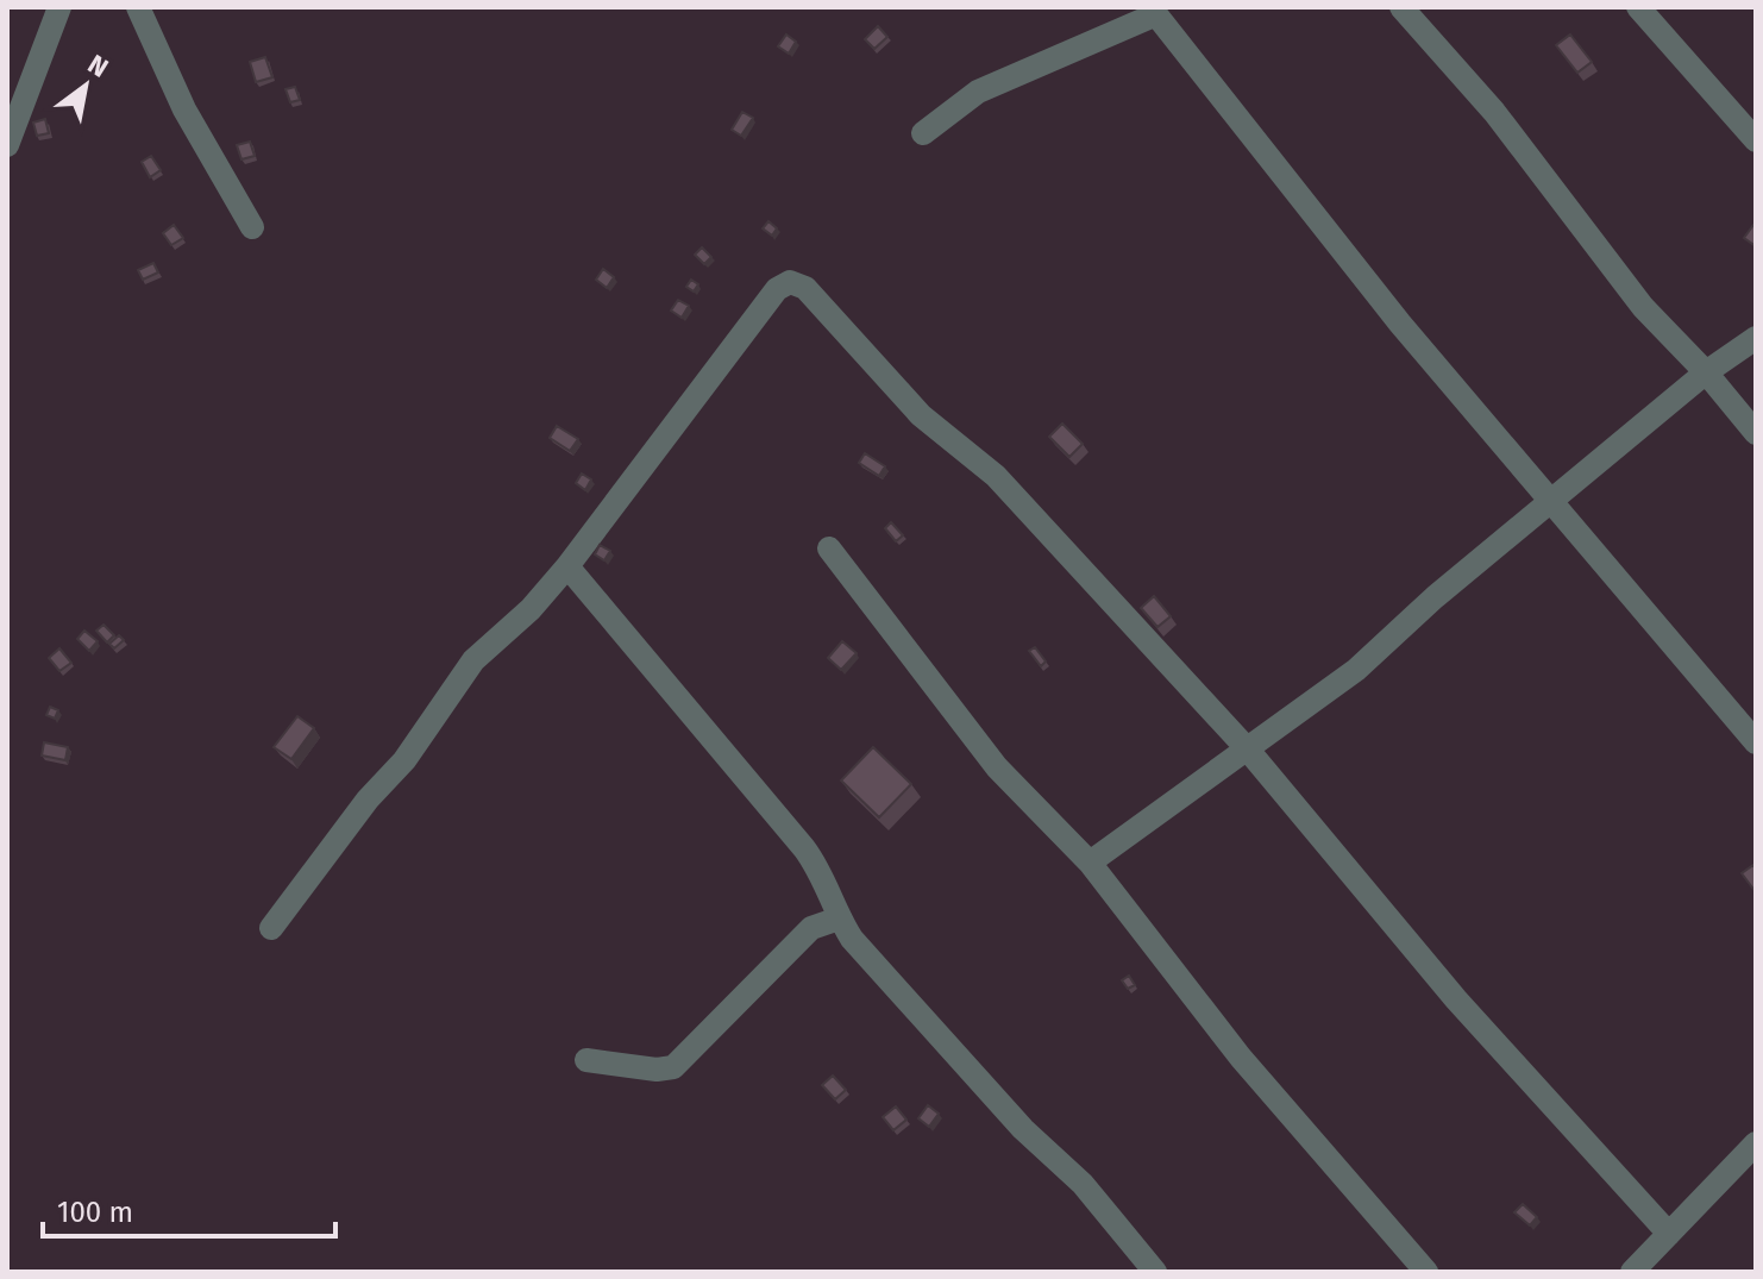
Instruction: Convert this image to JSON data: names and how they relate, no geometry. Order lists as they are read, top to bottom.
{
  "scale_bar": "100 m",
  "north": "top right"
}
